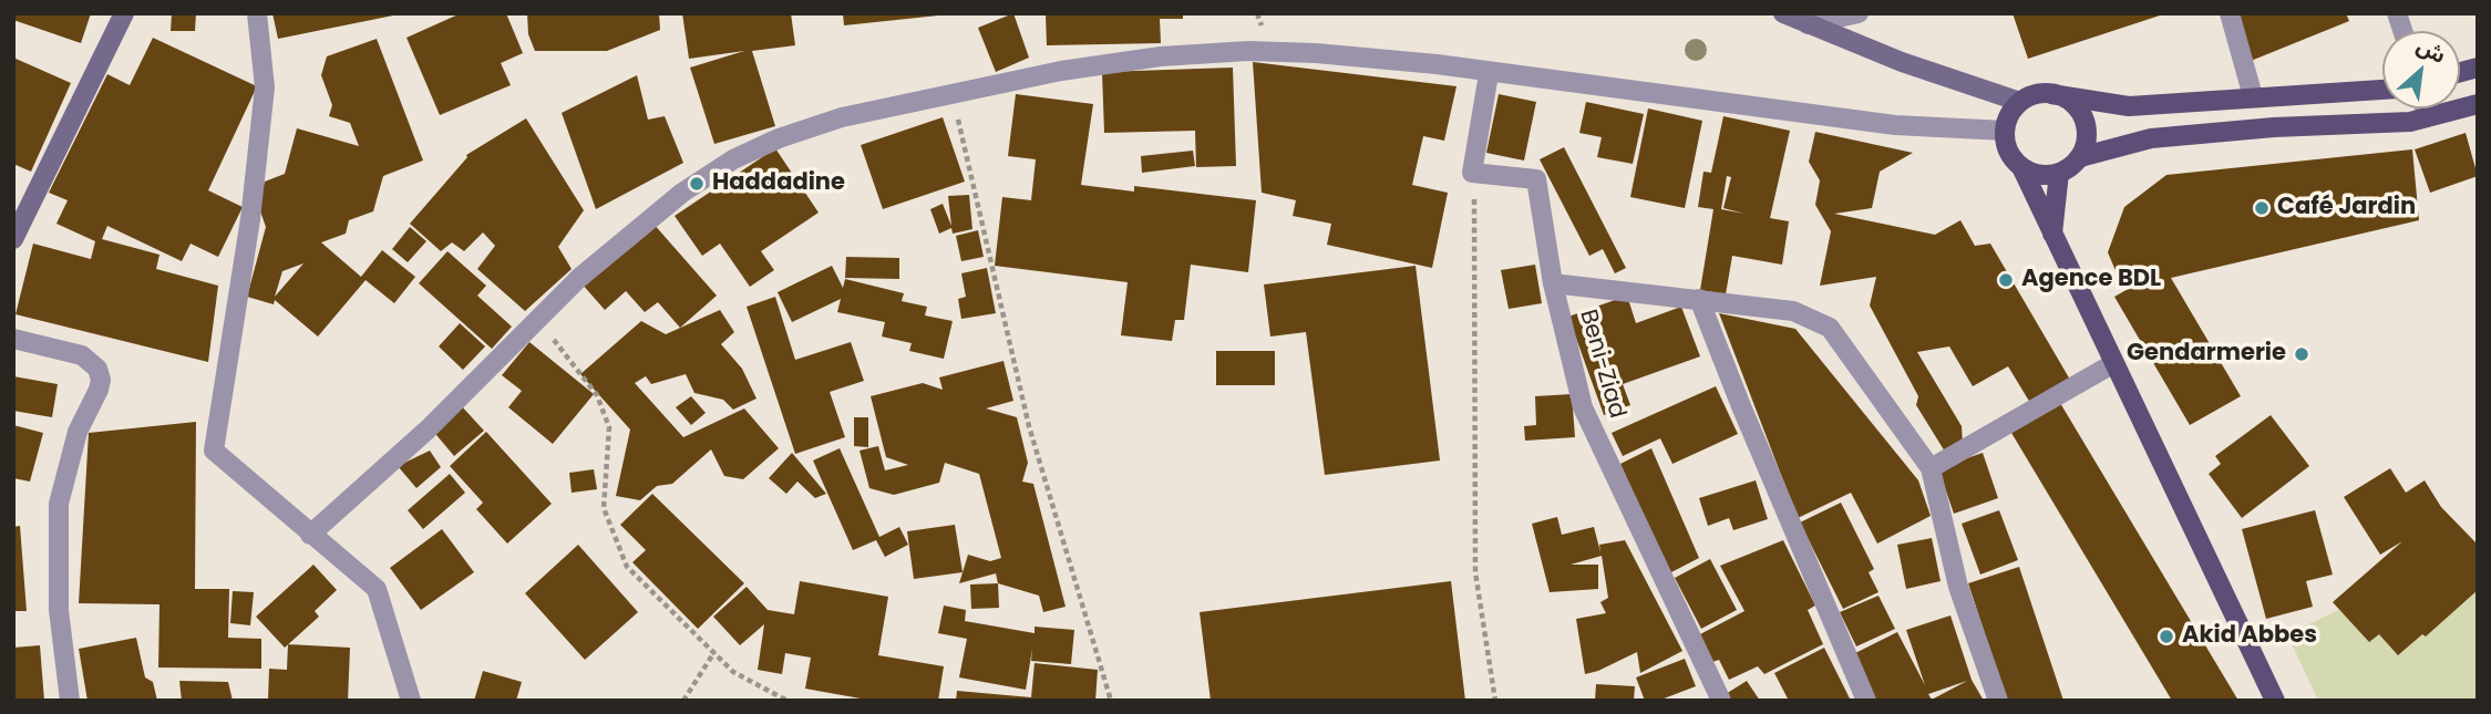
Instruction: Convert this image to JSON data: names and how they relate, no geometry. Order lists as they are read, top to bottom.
{
  "streets": {
    "street": ["Beni-Ziad"]
  },
  "places": [
    "Haddadine",
    "Café Jardin",
    "Agence BDL",
    "Gendarmerie",
    "Akid Abbes"
  ],
  "north": "top right"
}
